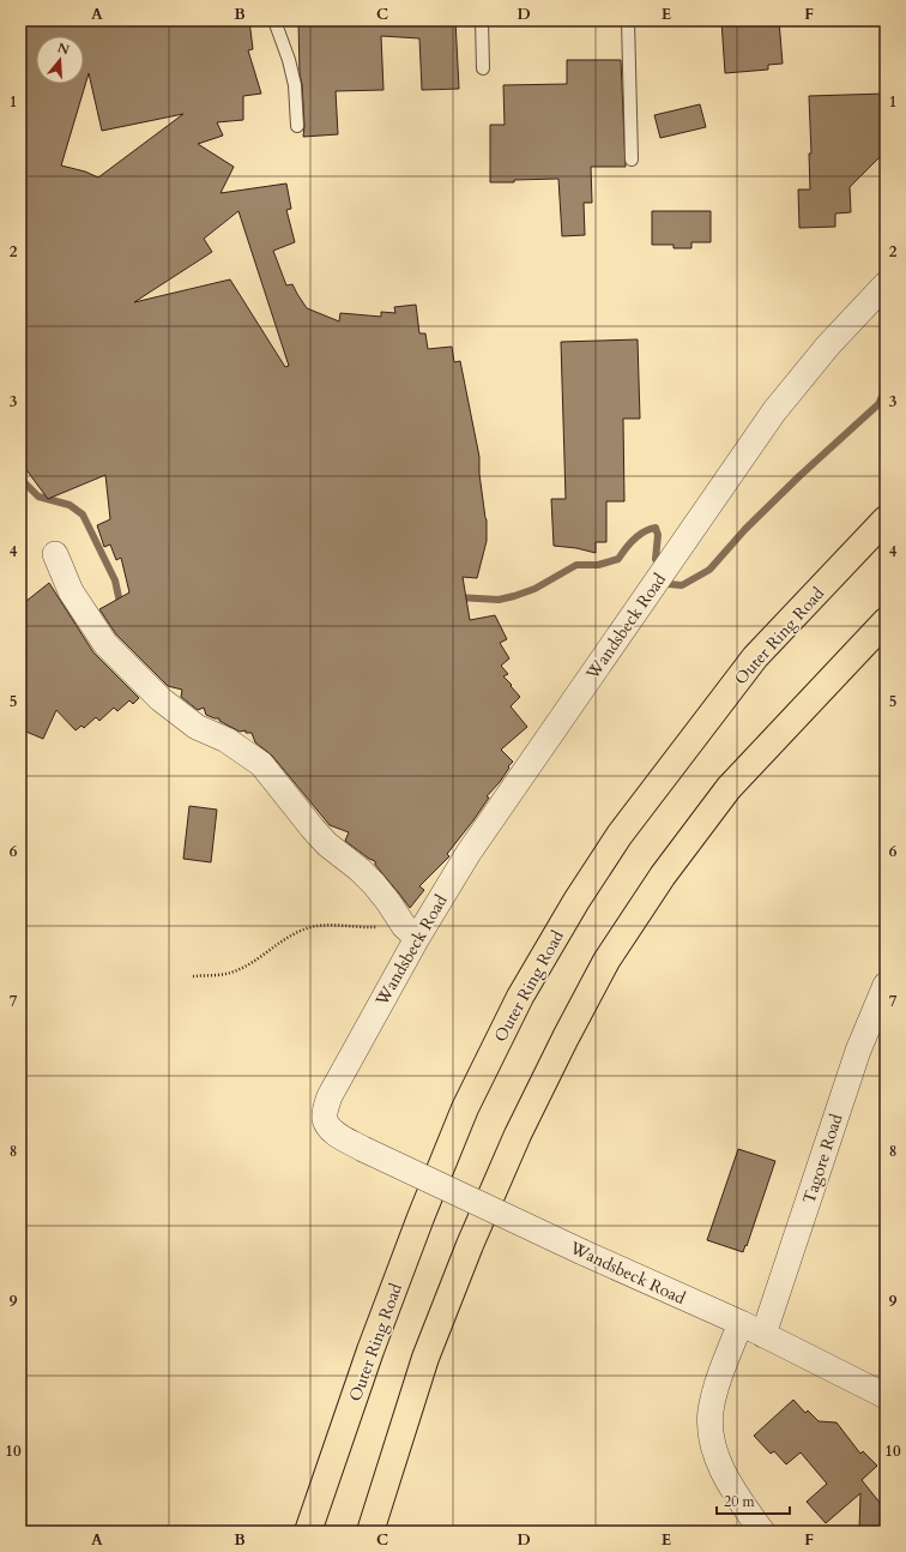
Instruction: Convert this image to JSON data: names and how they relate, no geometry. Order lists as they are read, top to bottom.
{
  "streets": {
    "highway": ["Outer Ring Road"],
    "street": ["Wandsbeck Road", "Tagore Road"]
  },
  "crossings": [
    ["Wandsbeck Road", "Tagore Road"]
  ],
  "scale_bar": "20 m",
  "north": "top",
  "grid": {
    "columns": [
      "A",
      "B",
      "C",
      "D",
      "E",
      "F"
    ],
    "rows": [
      "1",
      "2",
      "3",
      "4",
      "5",
      "6",
      "7",
      "8",
      "9",
      "10"
    ]
  }
}
